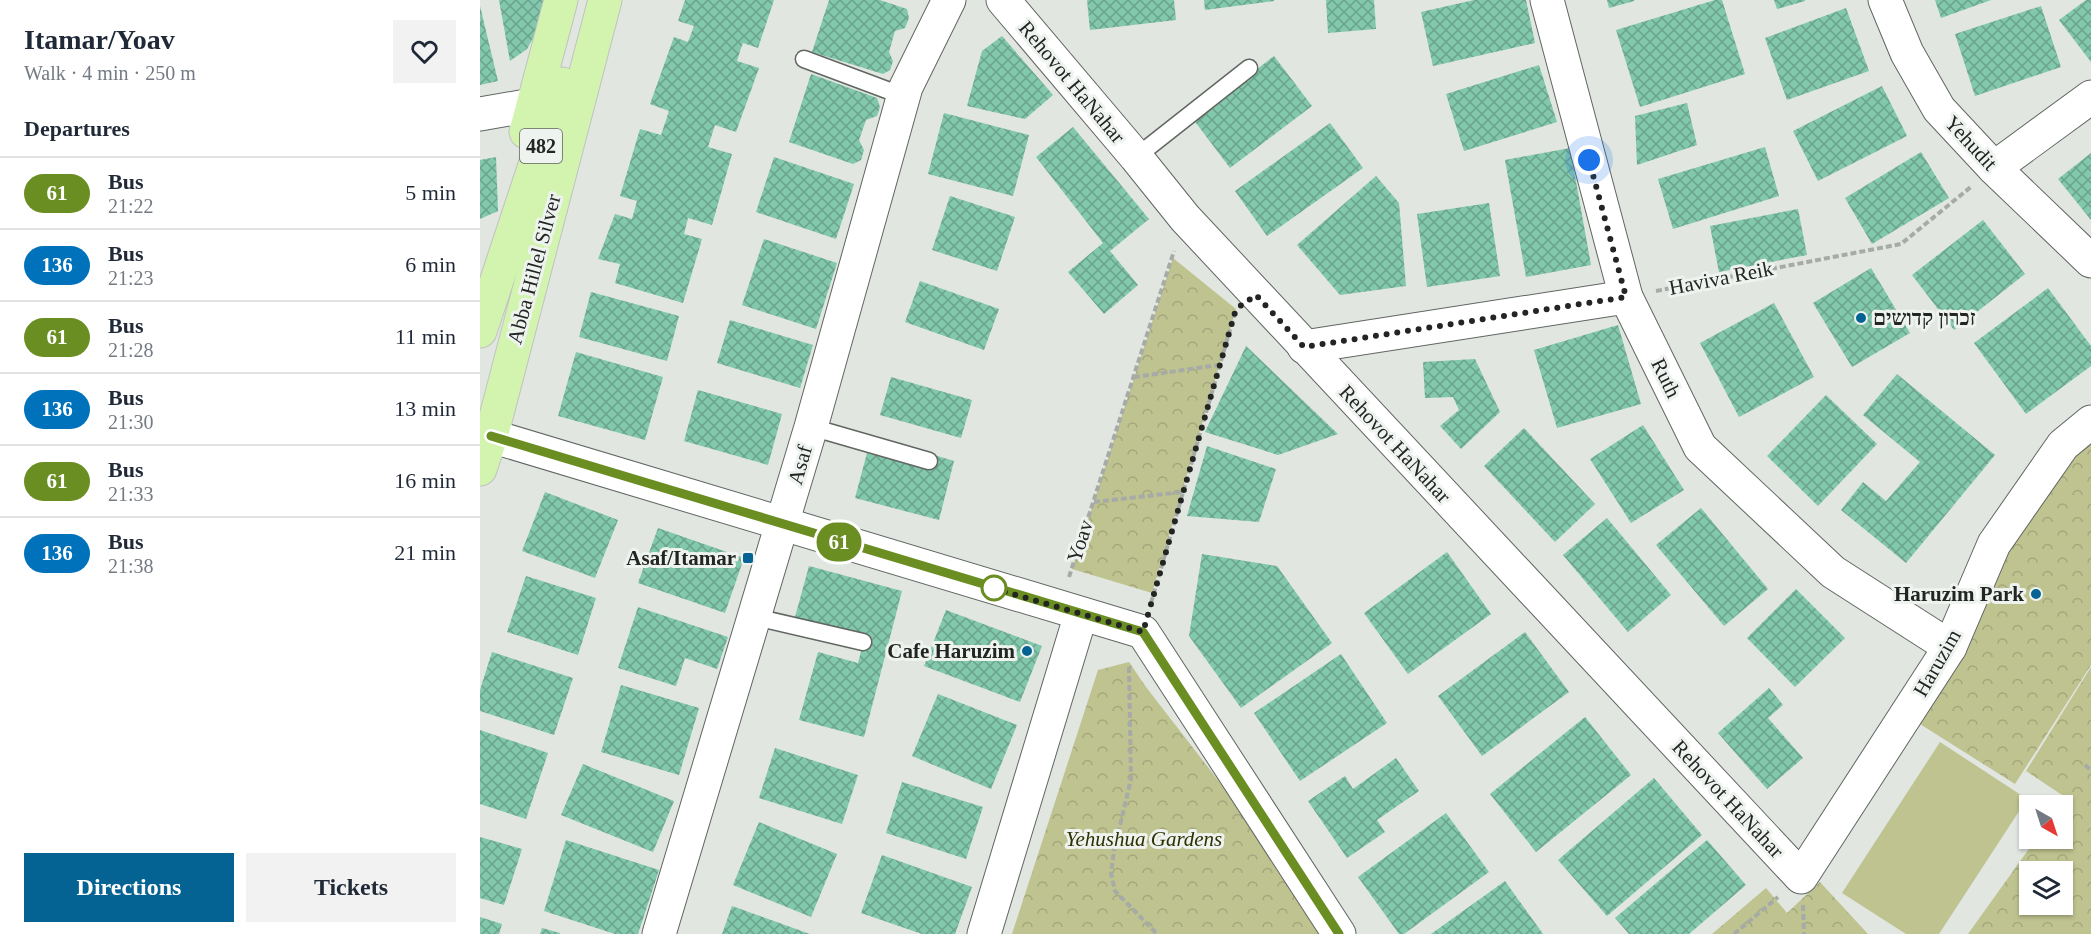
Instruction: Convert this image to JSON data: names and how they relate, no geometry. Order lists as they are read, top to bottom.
{
  "streets": {
    "main road": ["482", "Abba Hillel Silver"],
    "street": [
      "Rehovot HaNahar",
      "Yehudit",
      "Ruth",
      "Asaf",
      "Haruzim"
    ],
    "path": ["Haviva Reik", "Yoav"]
  },
  "crossings": [
    ["Rehovot HaNahar", "Yoav"],
    ["Rehovot HaNahar", "Haruzim"],
    ["Yehudit", "Haviva Reik"],
    ["Haviva Reik", "Ruth"],
    ["Ruth", "Haruzim"]
  ],
  "parks": ["Yehushua Gardens"],
  "places": {
    "other": ["זכרון קדושים", "Haruzim Park", "Cafe Haruzim"],
    "transit": ["Asaf/Itamar"]
  },
  "lines": ["bus line 61"],
  "north": "bottom right",
  "page": {
    "heading": [
      ["Itamar/Yoav", "Walk · 4 min · 250 m"],
      "Departures"
    ],
    "on_map": "61",
    "list": [
      {
        "mark": "61",
        "name": "Bus",
        "note": "21:22",
        "value": "5 min"
      },
      {
        "mark": "136",
        "name": "Bus",
        "note": "21:23",
        "value": "6 min"
      },
      {
        "mark": "61",
        "name": "Bus",
        "note": "21:28",
        "value": "11 min"
      },
      {
        "mark": "136",
        "name": "Bus",
        "note": "21:30",
        "value": "13 min"
      },
      {
        "mark": "61",
        "name": "Bus",
        "note": "21:33",
        "value": "16 min"
      },
      {
        "mark": "136",
        "name": "Bus",
        "note": "21:38",
        "value": "21 min"
      }
    ],
    "buttons": ["Directions", "Tickets"]
  }
}
